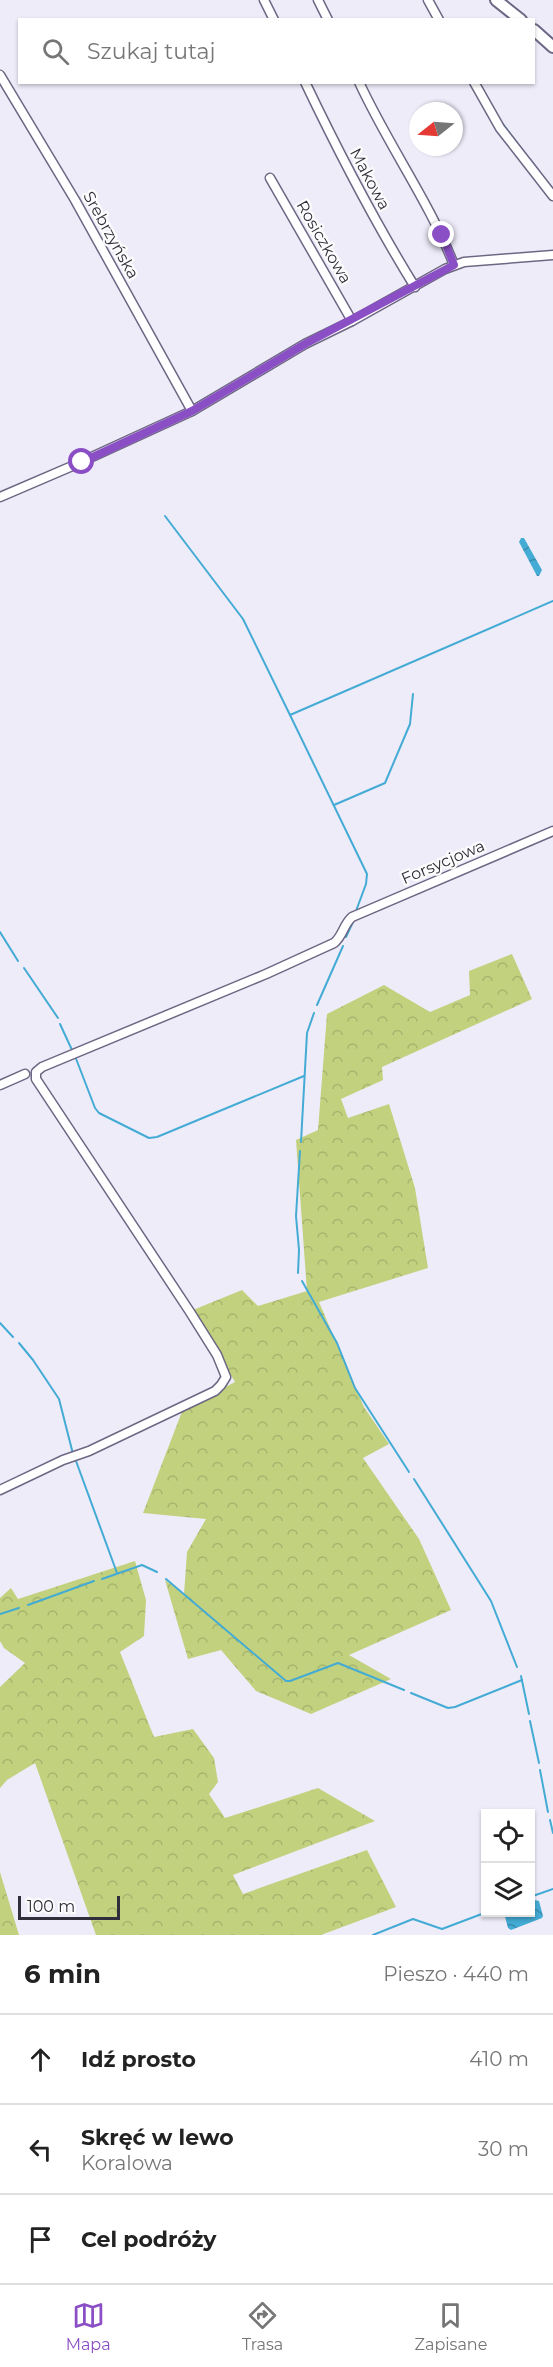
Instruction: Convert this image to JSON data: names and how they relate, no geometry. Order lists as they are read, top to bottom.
{
  "streets": {
    "street": [
      "Makowa",
      "Srebrzyńska",
      "Rosiczkowa",
      "Forsycjowa"
    ]
  },
  "scale_bar": "100 m",
  "north": "left",
  "page": {
    "search": "Szukaj tutaj",
    "scale": "100 m",
    "heading": ["6 min", "Pieszo · 440 m"],
    "list": [
      ["Idź prosto", "410 m"],
      ["Skręć w lewo", "Koralowa", "30 m"],
      "Cel podróży"
    ],
    "nav": ["Mapa", "Trasa", "Zapisane"]
  }
}
